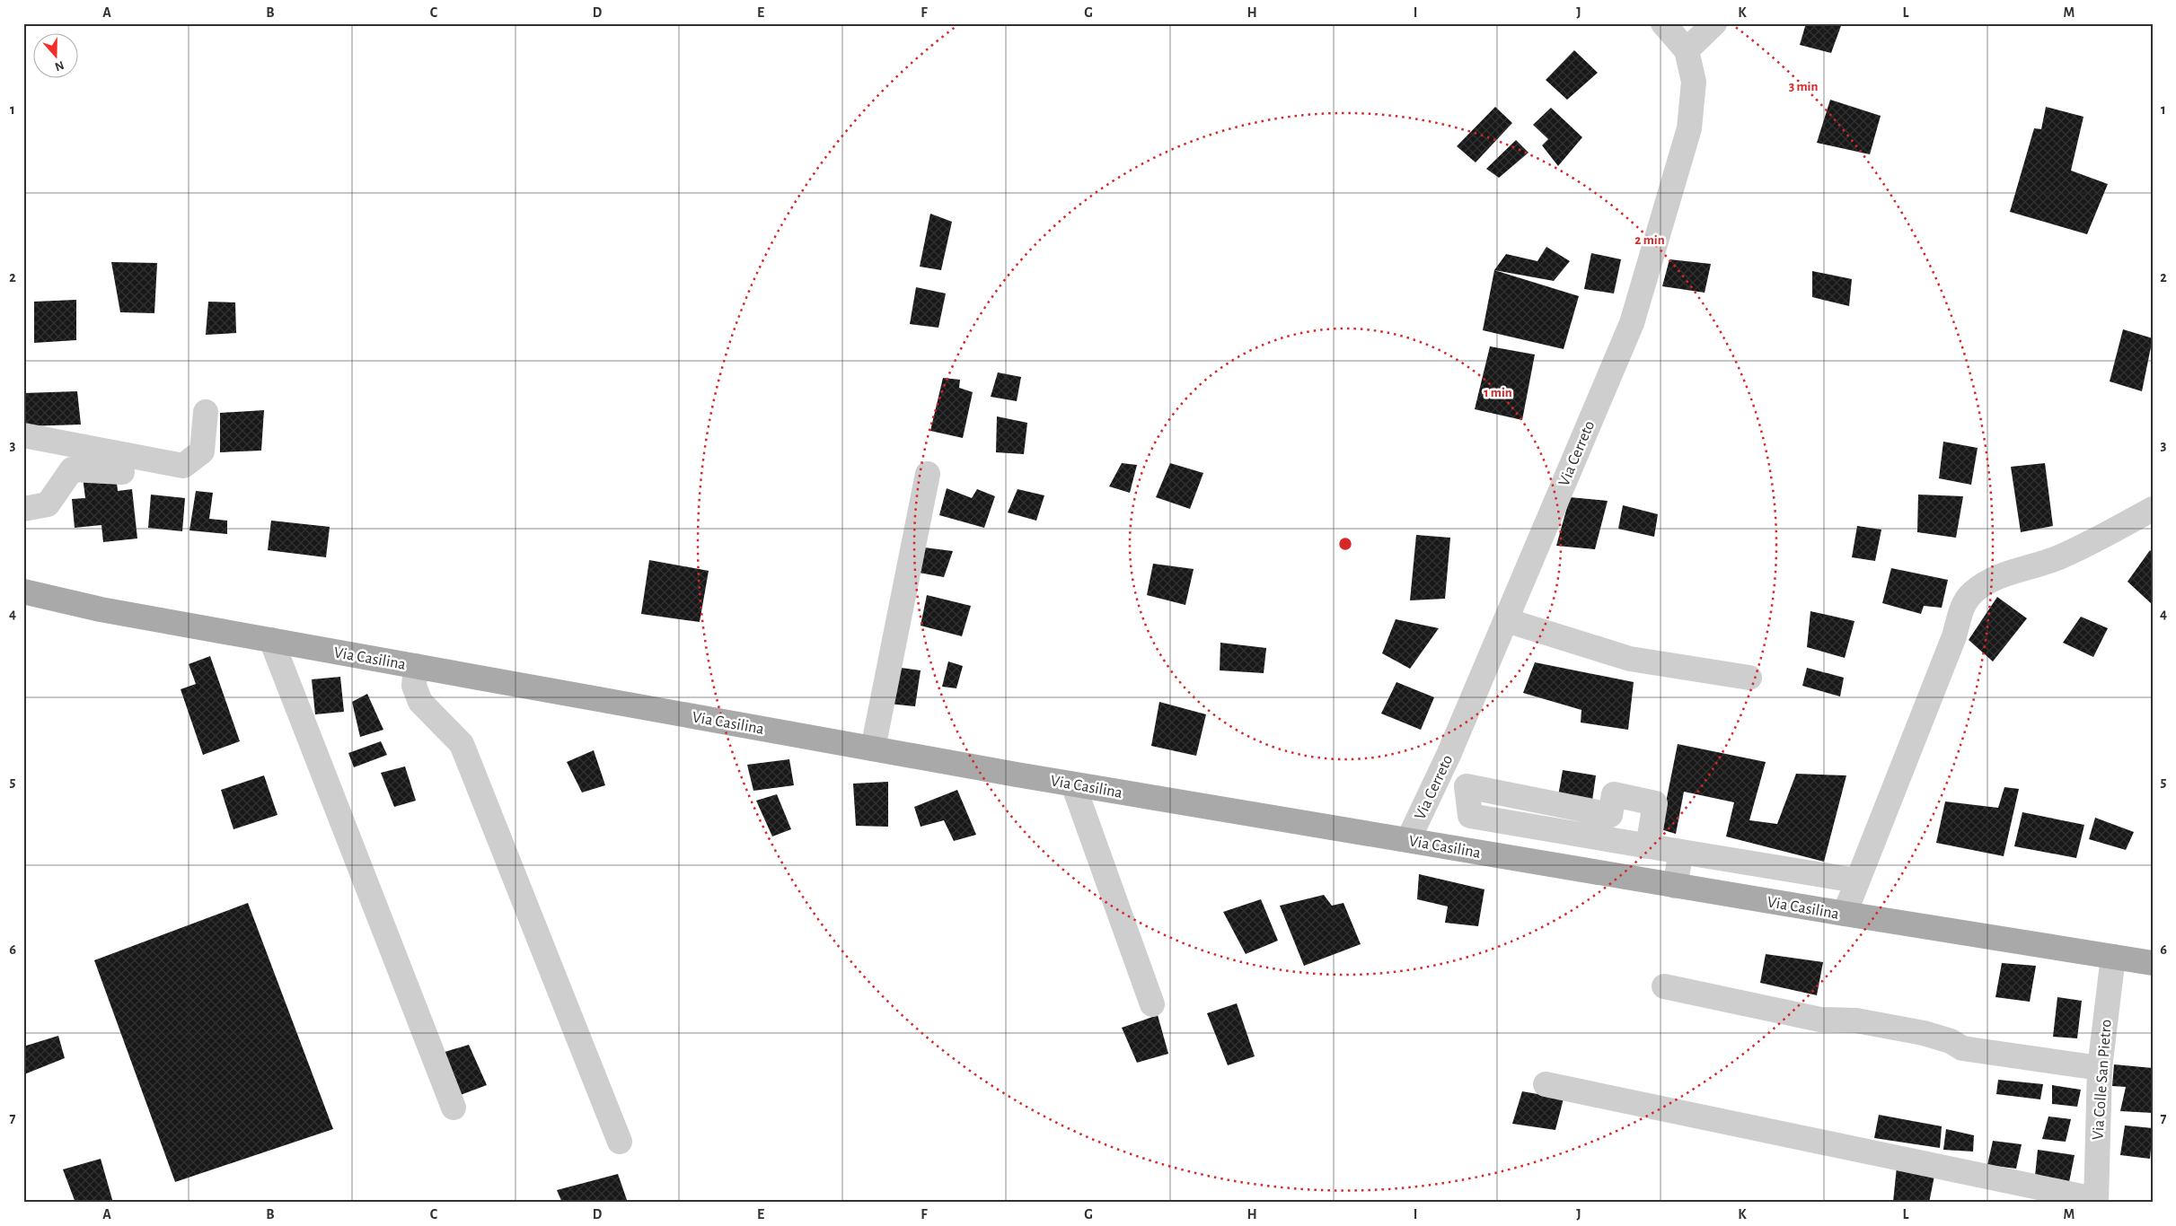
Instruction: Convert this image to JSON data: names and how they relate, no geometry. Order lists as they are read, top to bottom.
{
  "streets": {
    "main road": ["Via Casilina"],
    "street": ["Via Cerreto", "Via Colle San Pietro"]
  },
  "crossings": [
    ["Via Cerreto", "Via Casilina"],
    ["Via Casilina", "Via Colle San Pietro"]
  ],
  "north": "bottom",
  "grid": {
    "columns": [
      "A",
      "B",
      "C",
      "D",
      "E",
      "F",
      "G",
      "H",
      "I",
      "J",
      "K",
      "L",
      "M"
    ],
    "rows": [
      "1",
      "2",
      "3",
      "4",
      "5",
      "6",
      "7"
    ]
  },
  "rings": ["3 min", "2 min", "1 min"]
}
